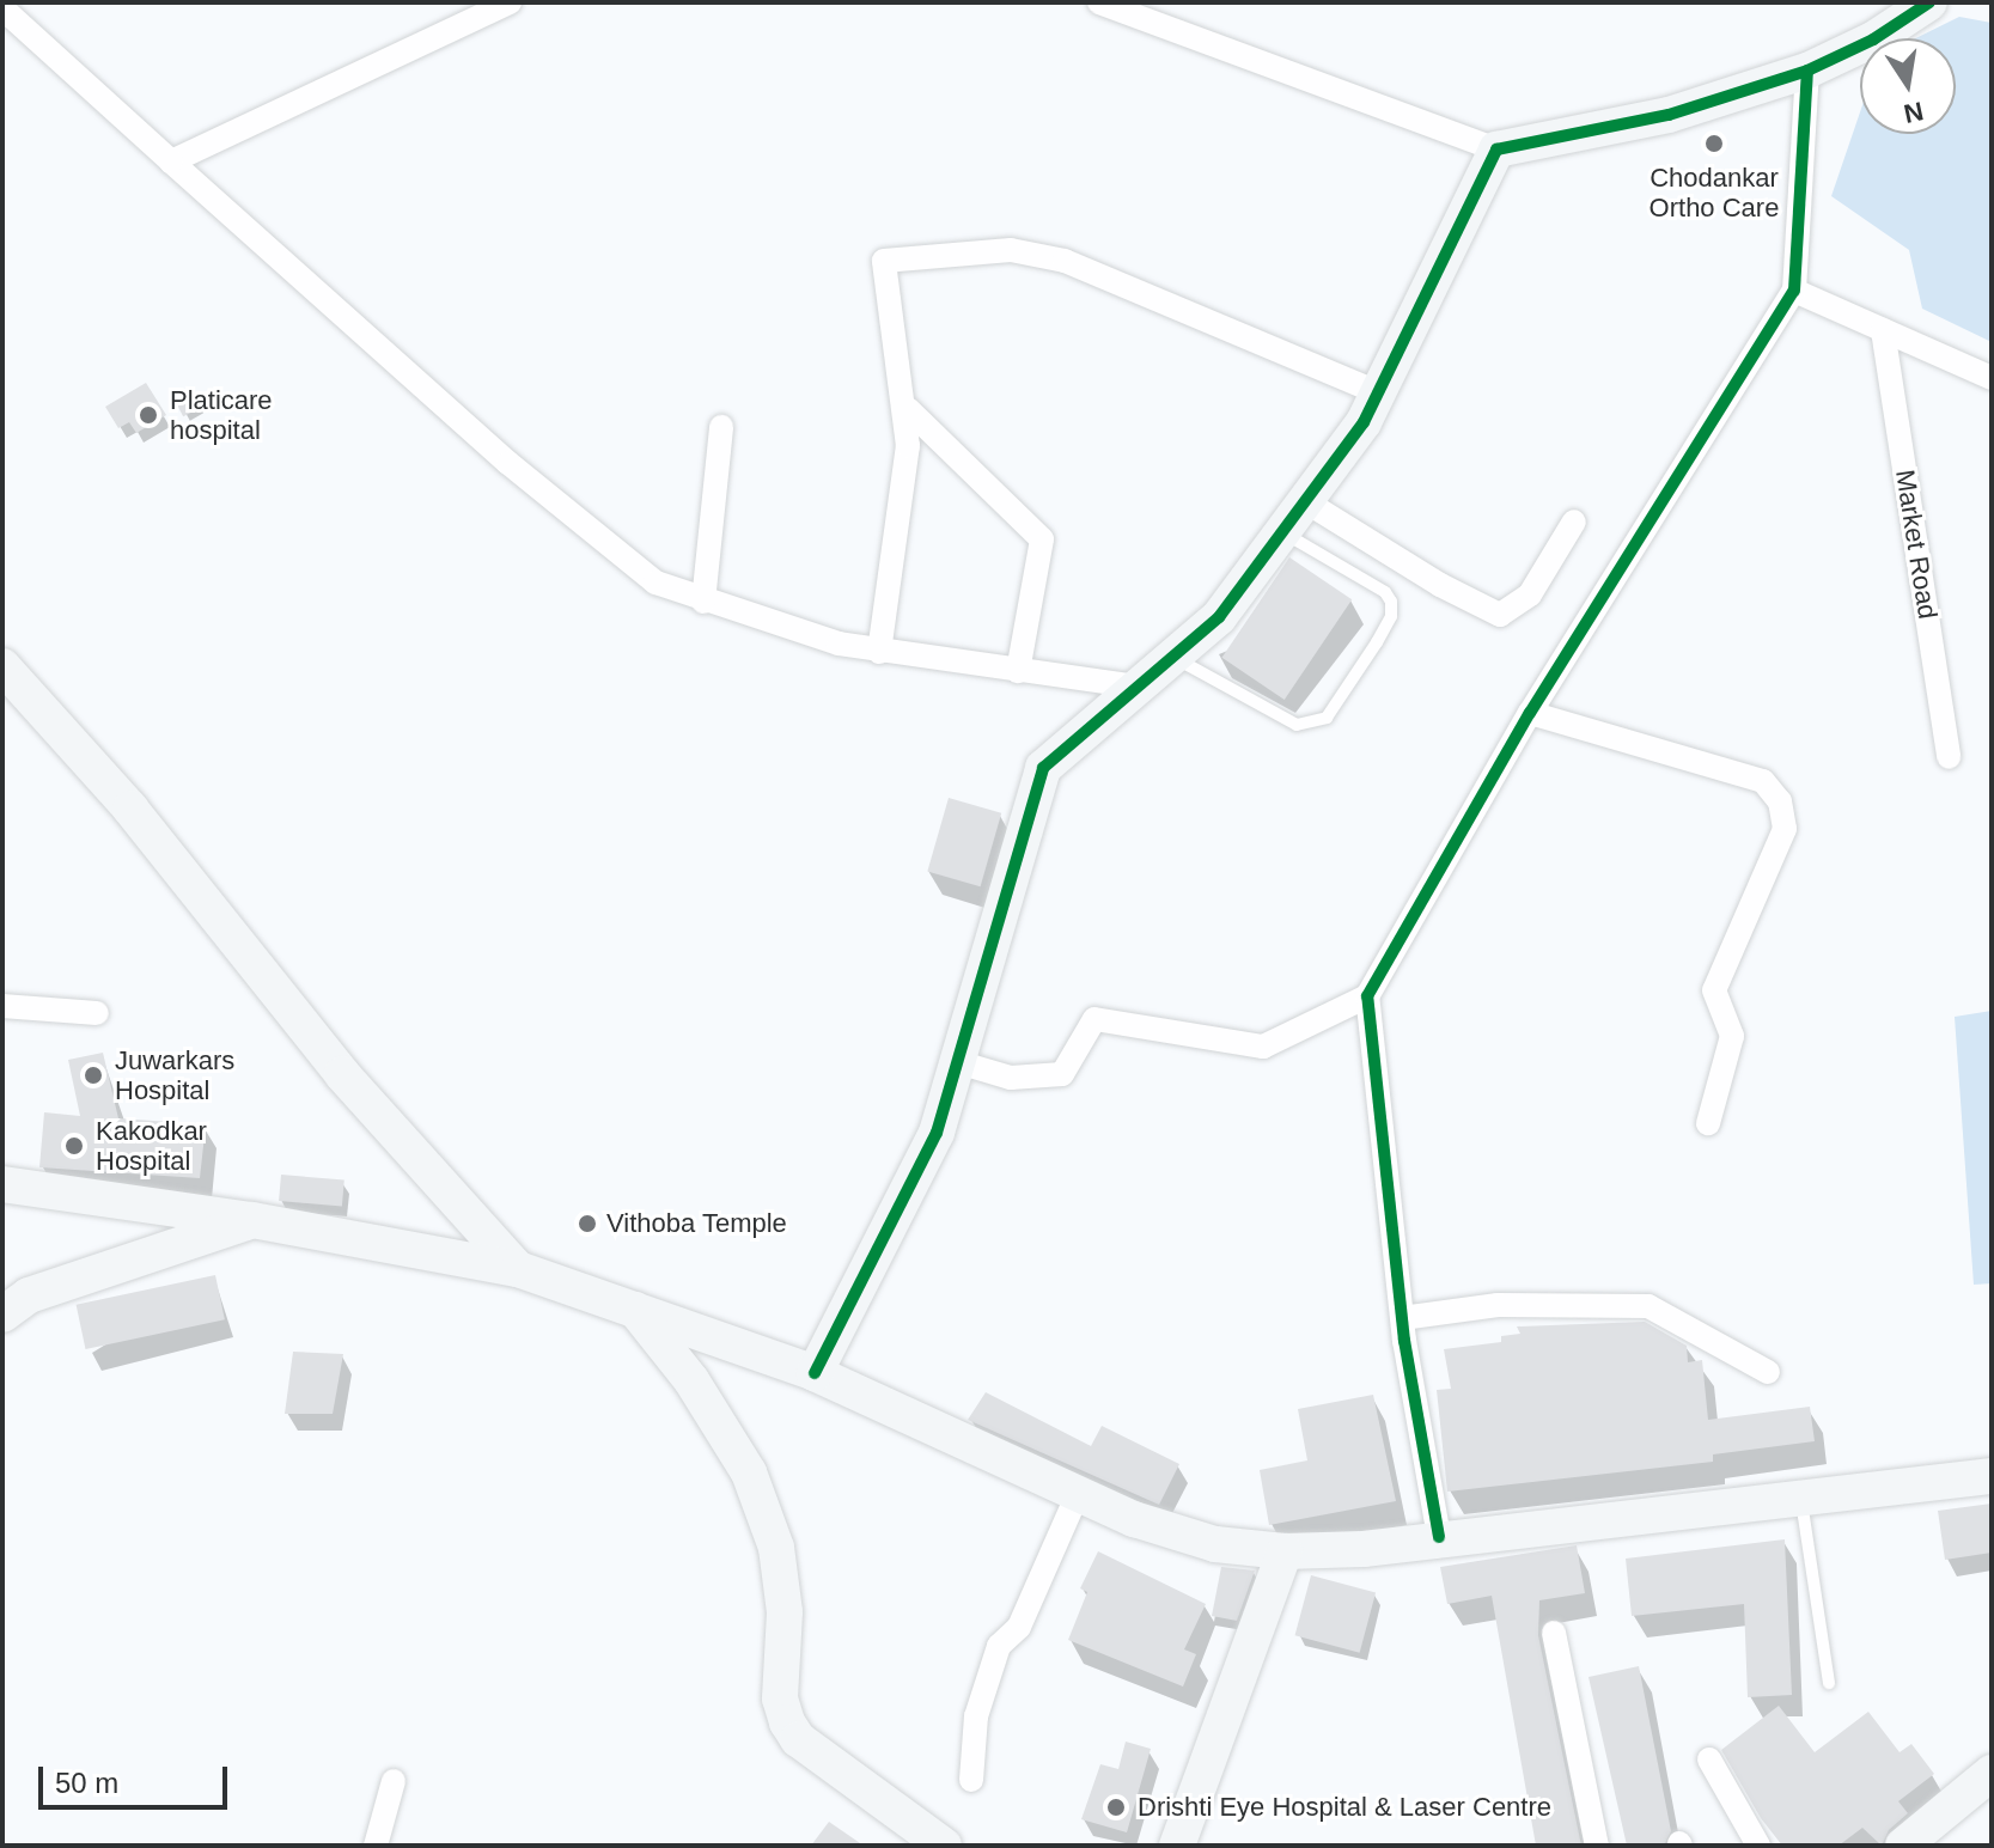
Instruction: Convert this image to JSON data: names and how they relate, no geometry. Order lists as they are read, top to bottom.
{
  "streets": {
    "street": ["Market Road"]
  },
  "places": [
    "Chodankar Ortho Care",
    "Platicare hospital",
    "Juwarkars Hospital",
    "Kakodkar Hospital",
    "Vithoba Temple",
    "Drishti Eye Hospital & Laser Centre"
  ],
  "scale_bar": "50 m",
  "north": "bottom"
}
